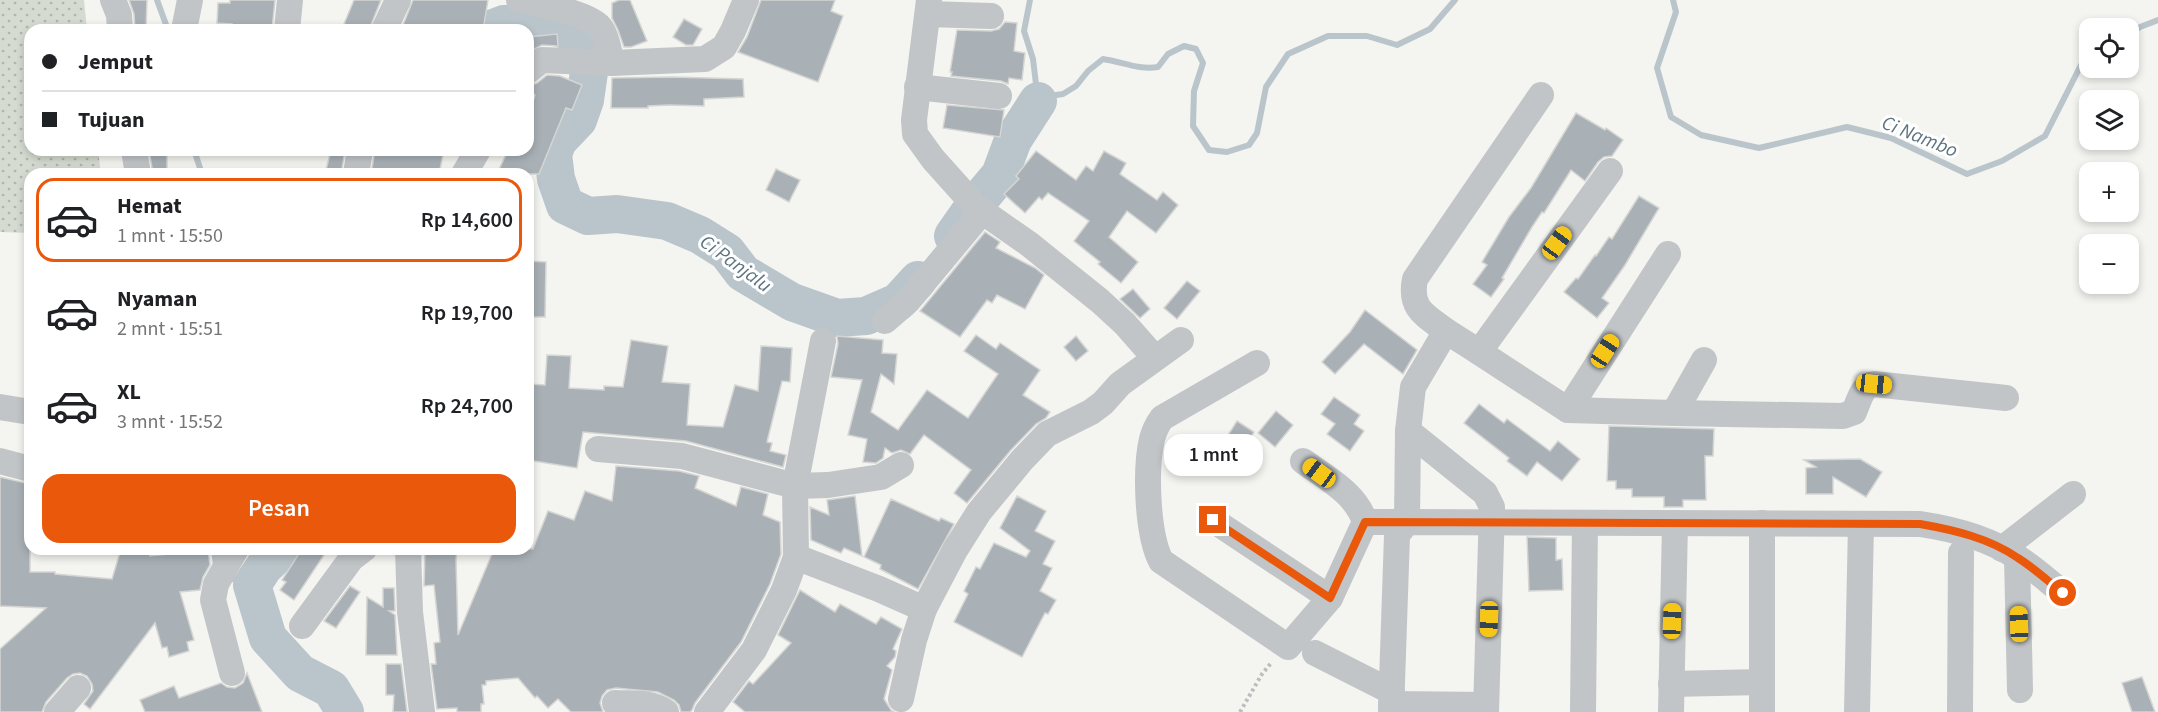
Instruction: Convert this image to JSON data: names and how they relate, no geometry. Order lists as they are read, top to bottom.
{
  "water": ["Ci Nambo", "Ci Panjalu"],
  "page": {
    "map_buttons": ["+", "−"],
    "banner": ["Jemput", "Tujuan"],
    "list": [
      {
        "name": "Hemat",
        "note": "1 mnt · 15:50",
        "value": "Rp 14,600"
      },
      {
        "name": "Nyaman",
        "note": "2 mnt · 15:51",
        "value": "Rp 19,700"
      },
      {
        "name": "XL",
        "note": "3 mnt · 15:52",
        "value": "Rp 24,700"
      }
    ],
    "bubble": "1 mnt",
    "buttons": "Pesan"
  }
}
